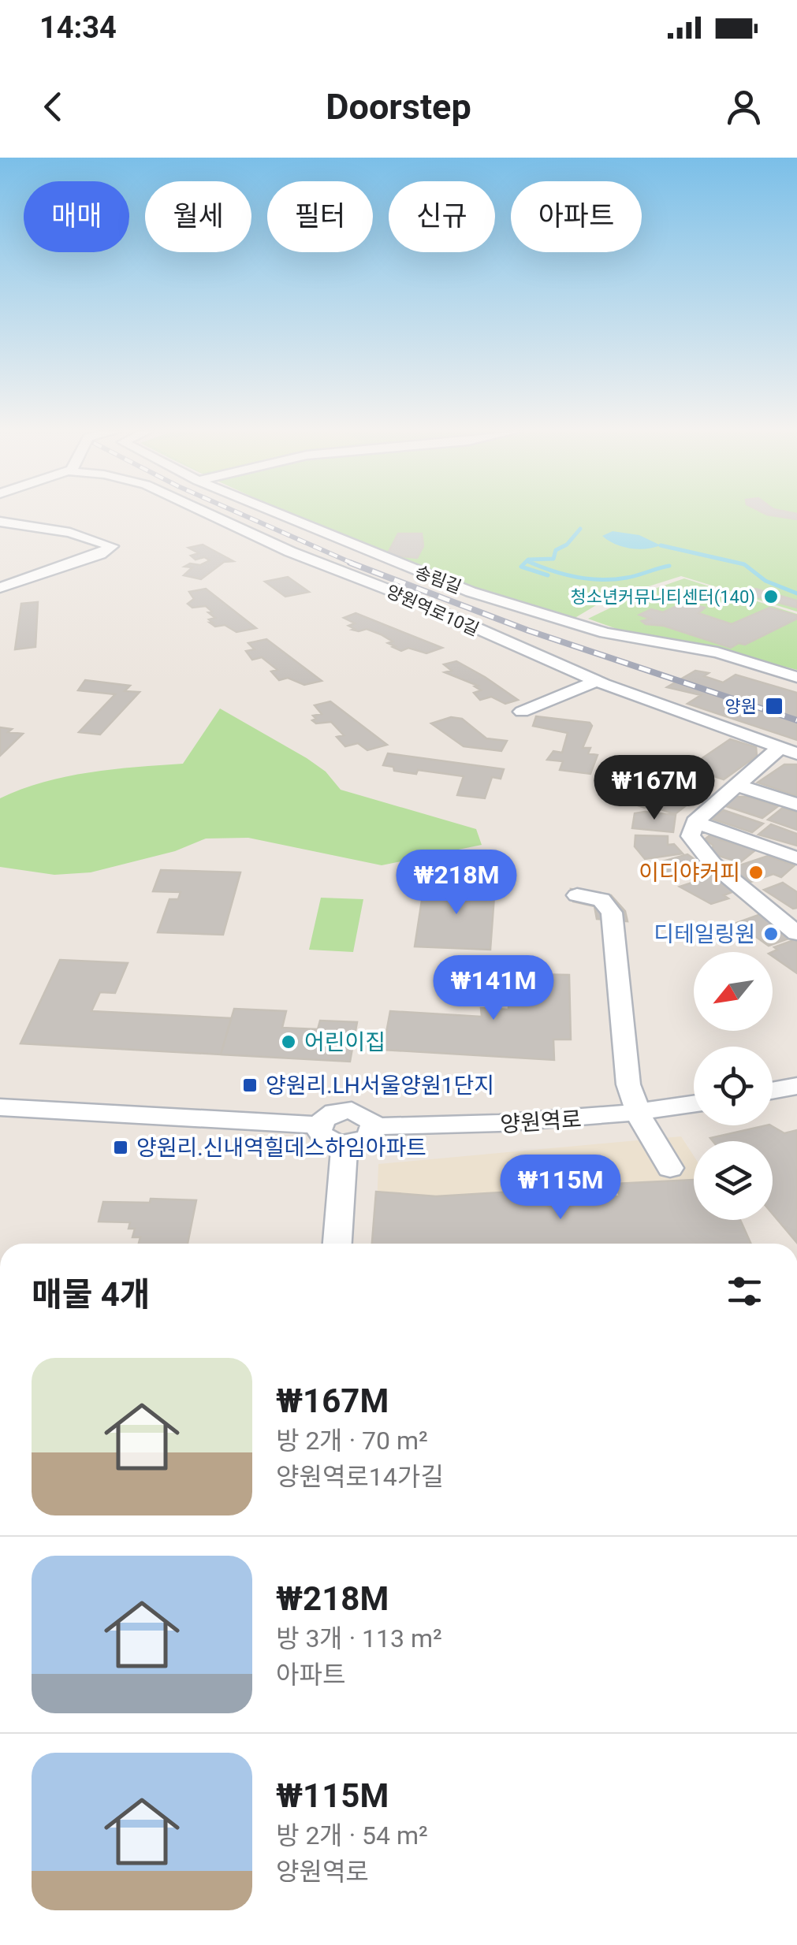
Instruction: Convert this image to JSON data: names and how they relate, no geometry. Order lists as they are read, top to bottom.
{
  "streets": {
    "street": ["송림길", "양원역로10길", "양원역로"]
  },
  "places": {
    "other": [
      "청소년커뮤니티센터(140)",
      "이디야커피",
      "디테일링원",
      "어린이집"
    ],
    "transit": ["양원", "양원리.LH서울양원1단지", "양원리.신내역힐데스하임아파트"]
  },
  "north": "bottom left",
  "page": {
    "status": "14:34",
    "header": "Doorstep",
    "chip": [
      "매매",
      "월세",
      "필터",
      "신규",
      "아파트"
    ],
    "price": [
      "₩167M",
      "₩218M",
      "₩141M",
      "₩115M"
    ],
    "heading": "매물 4개",
    "list": [
      {
        "name": "₩167M",
        "note": "방 2개 · 70 m² · 양원역로14가길"
      },
      {
        "name": "₩218M",
        "note": "방 3개 · 113 m² · 아파트"
      },
      {
        "name": "₩115M",
        "note": "방 2개 · 54 m² · 양원역로"
      }
    ]
  }
}
